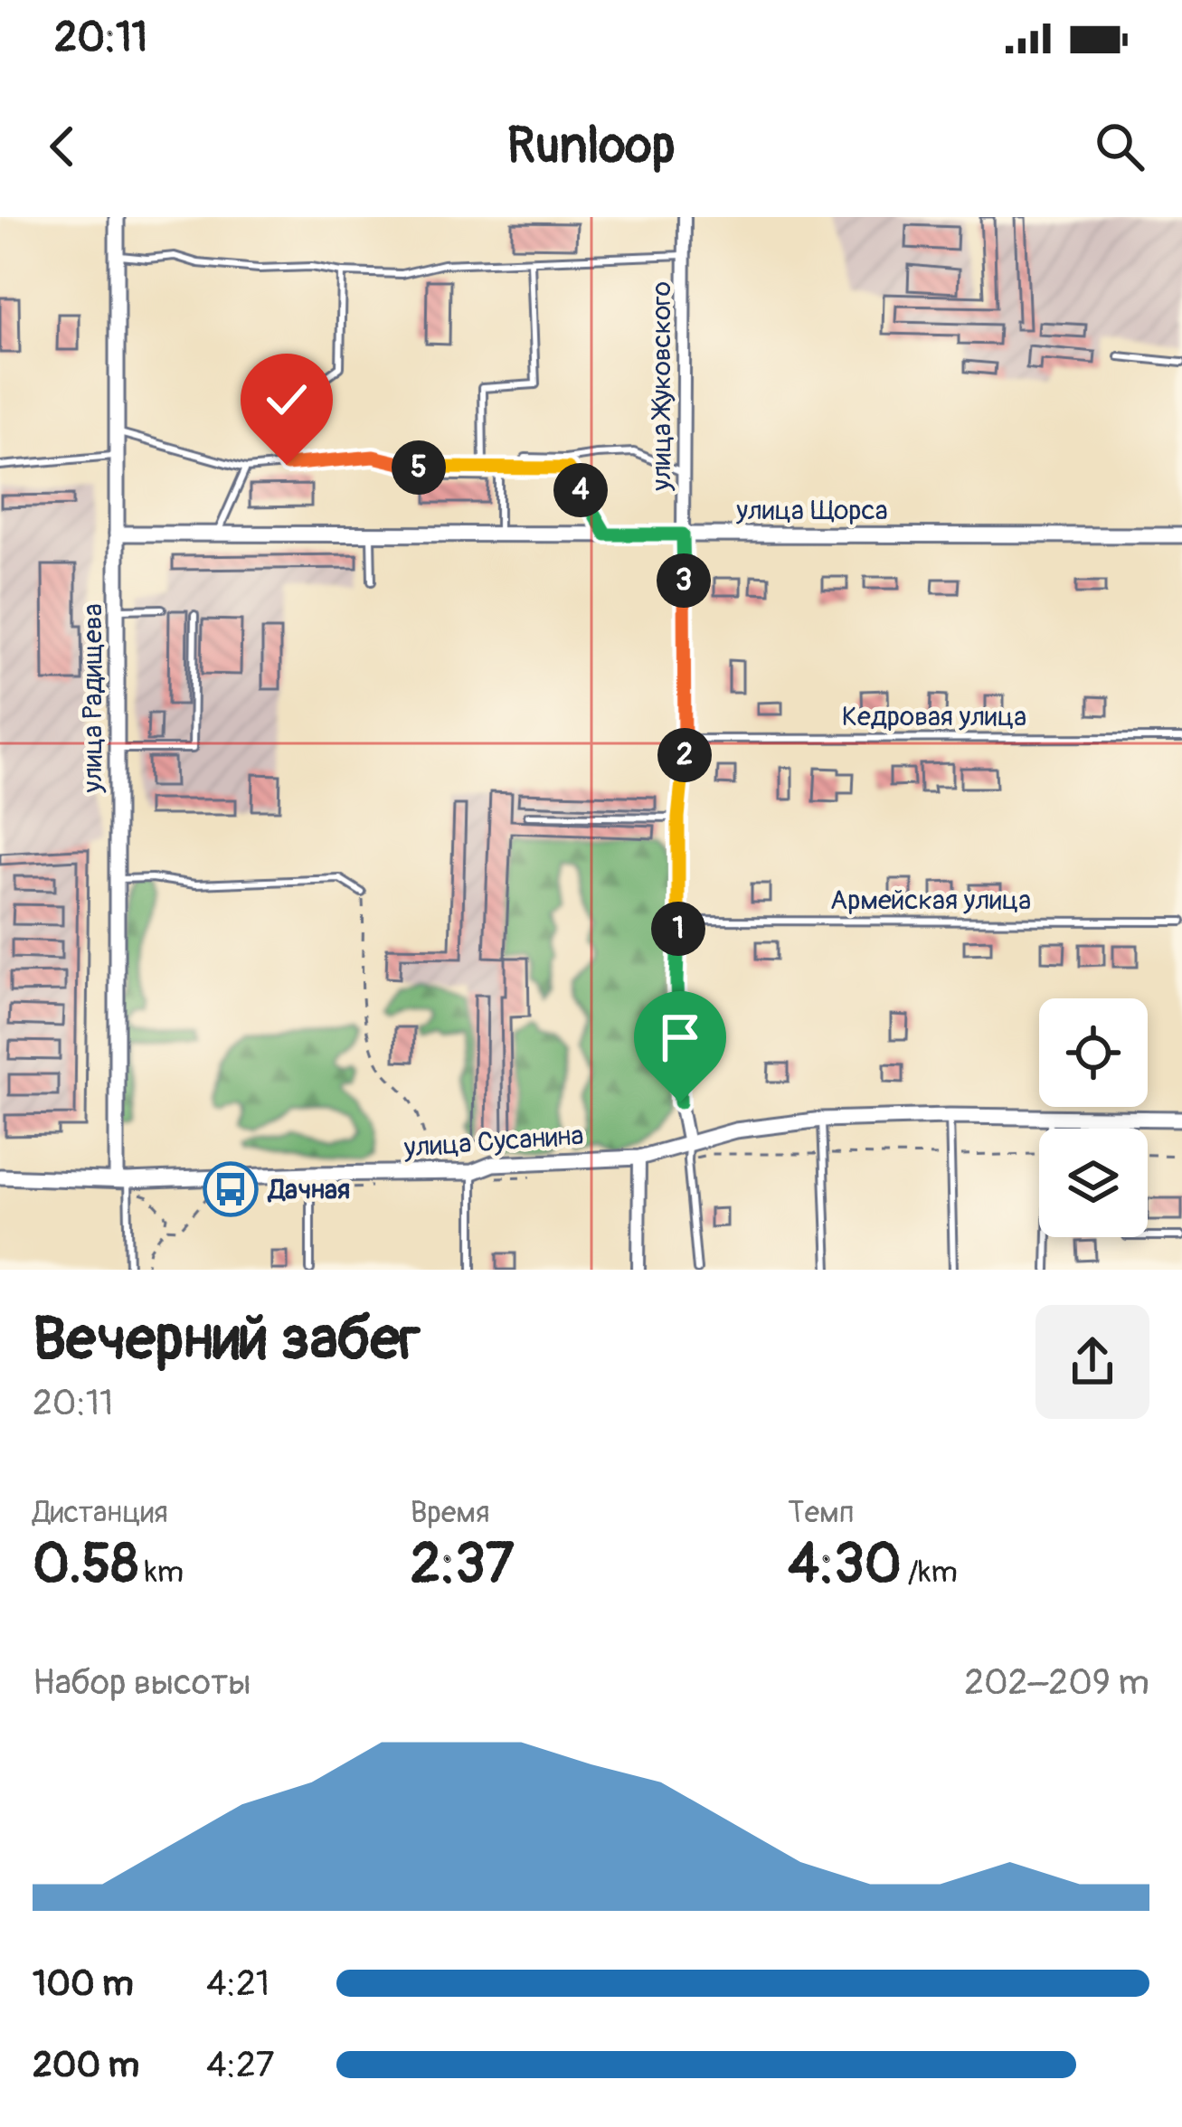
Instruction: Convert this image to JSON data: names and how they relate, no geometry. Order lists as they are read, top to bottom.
{
  "streets": {
    "street": [
      "улица Жуковского",
      "улица Щорса",
      "улица Радищева",
      "улица Сусанина"
    ],
    "lane": ["Кедровая улица", "Армейская улица"]
  },
  "crossings": [
    ["улица Жуковского", "улица Щорса"],
    ["улица Жуковского", "Кедровая улица"],
    ["улица Жуковского", "Армейская улица"],
    ["улица Жуковского", "улица Сусанина"],
    ["улица Щорса", "улица Радищева"],
    ["улица Радищева", "улица Сусанина"]
  ],
  "places": {
    "bus stop": ["Дачная"]
  },
  "page": {
    "status": "20:11",
    "header": "Runloop",
    "pins": [
      "5",
      "4",
      "3",
      "2",
      "1"
    ],
    "heading": ["Вечерний забег", "20:11"],
    "stats": [
      ["Дистанция", "0.58 km"],
      ["Время", "2:37"],
      ["Темп", "4:30 /km"]
    ],
    "chart": ["Набор высоты", "202–209 m"],
    "list": [
      {
        "name": "100 m",
        "note": "4:21"
      },
      {
        "name": "200 m",
        "note": "4:27"
      }
    ]
  }
}
